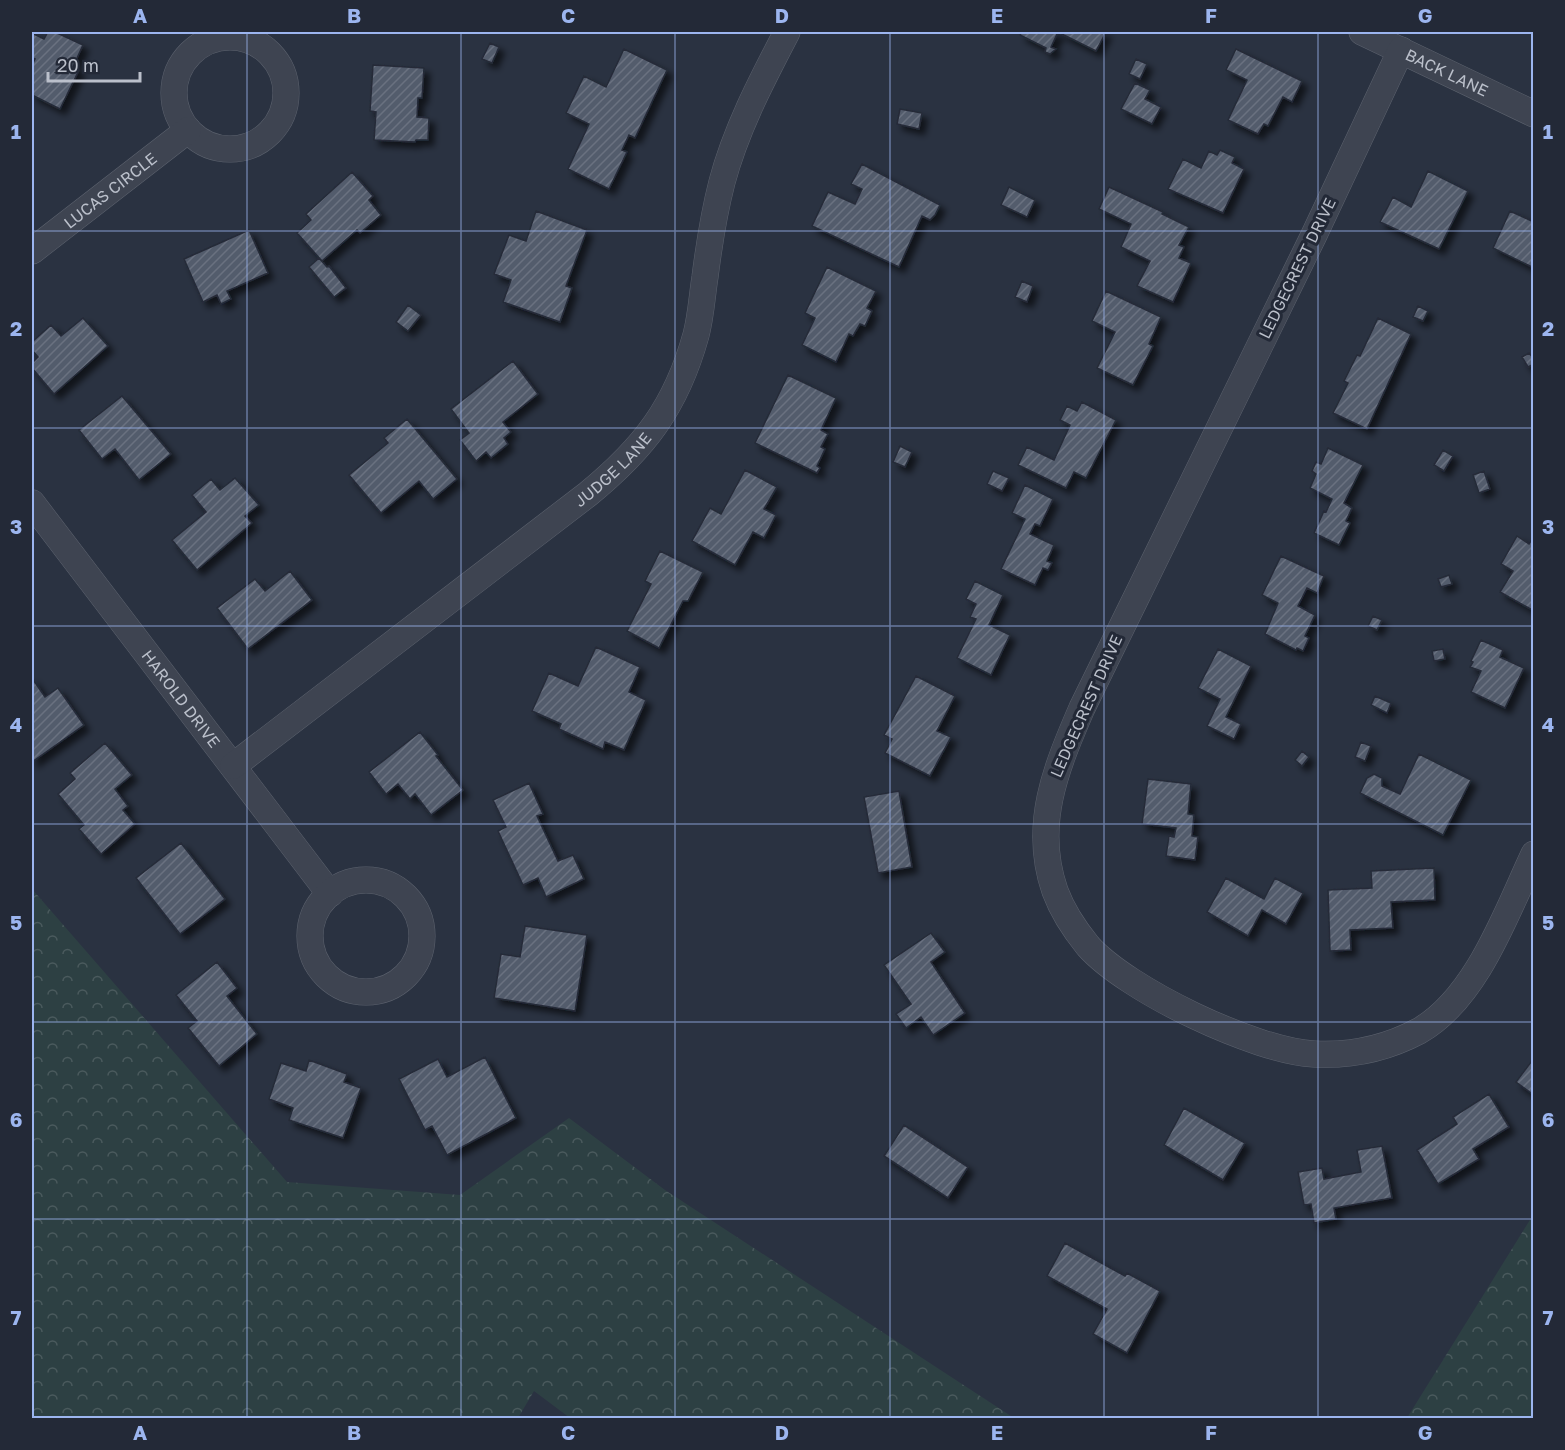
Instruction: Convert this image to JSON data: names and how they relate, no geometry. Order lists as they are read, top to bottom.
{
  "streets": {
    "street": [
      "BACK LANE",
      "LUCAS CIRCLE",
      "LEDGECREST DRIVE",
      "JUDGE LANE",
      "HAROLD DRIVE"
    ]
  },
  "crossings": [
    ["BACK LANE", "LEDGECREST DRIVE"],
    ["JUDGE LANE", "HAROLD DRIVE"]
  ],
  "scale_bar": "20 m",
  "grid": {
    "columns": [
      "A",
      "B",
      "C",
      "D",
      "E",
      "F",
      "G"
    ],
    "rows": [
      "1",
      "2",
      "3",
      "4",
      "5",
      "6",
      "7"
    ]
  }
}
